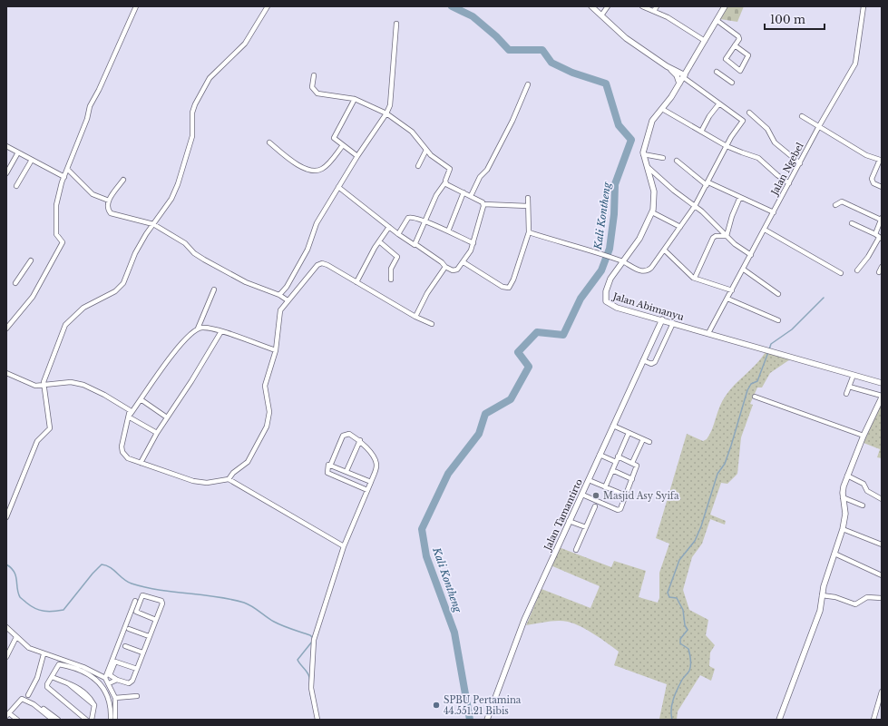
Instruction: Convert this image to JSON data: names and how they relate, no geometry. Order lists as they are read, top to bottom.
{
  "streets": {
    "street": ["Jalan Ngebel", "Jalan Abimanyu", "Jalan Tamantirto"]
  },
  "crossings": [
    ["Jalan Ngebel", "Jalan Abimanyu"],
    ["Jalan Abimanyu", "Jalan Tamantirto"]
  ],
  "water": ["Kali Kontheng"],
  "places": ["Masjid Asy Syifa", "SPBU Pertamina 44.551.21 Bibis"],
  "scale_bar": "100 m"
}
